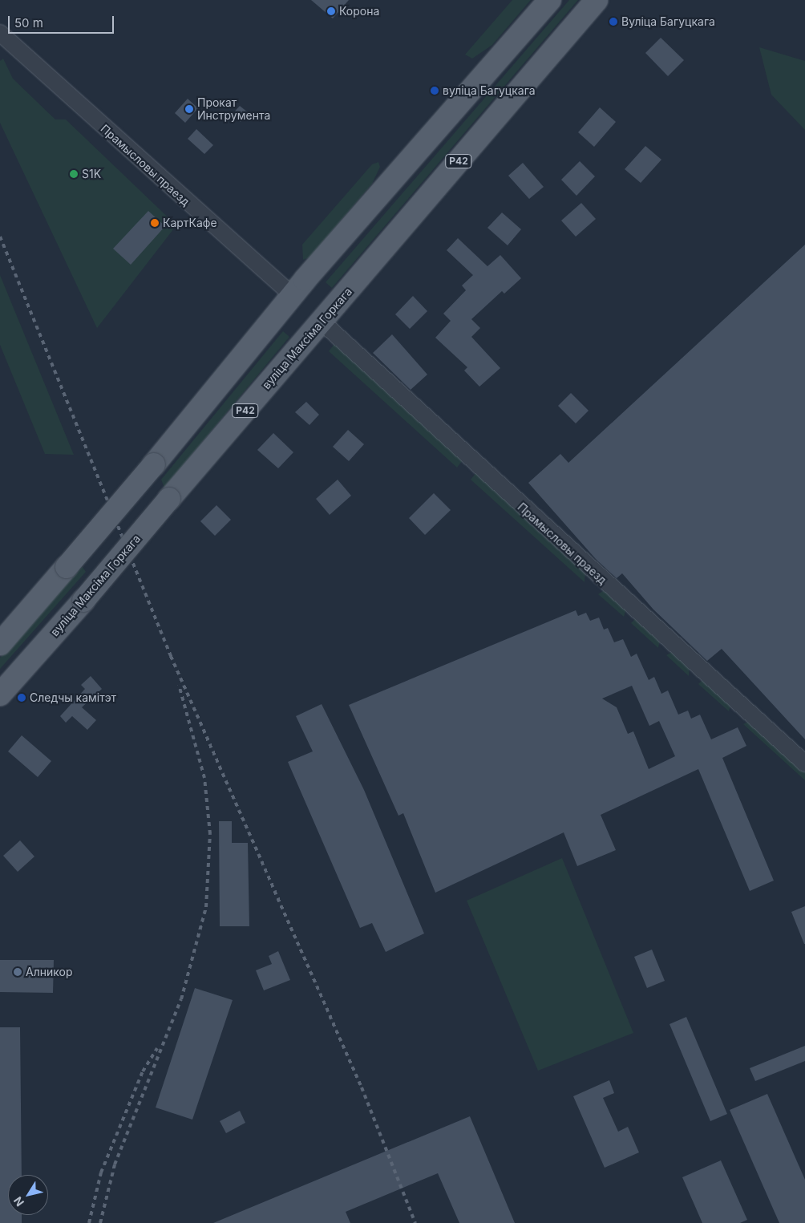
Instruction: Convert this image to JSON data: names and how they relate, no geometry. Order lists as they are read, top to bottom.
{
  "streets": {
    "main road": ["Р42", "вуліца Максіма Горкага"],
    "street": ["Прамысловы праезд"]
  },
  "crossings": [
    ["Прамысловы праезд", "вуліца Максіма Горкага"]
  ],
  "places": [
    "Корона",
    "Вуліца Багуцкага",
    "вуліца Багуцкага",
    "Прокат Инструмента",
    "S1K",
    "КартКафе",
    "Следчы камітэт",
    "Алникор"
  ],
  "scale_bar": "50 m",
  "north": "bottom left"
}
